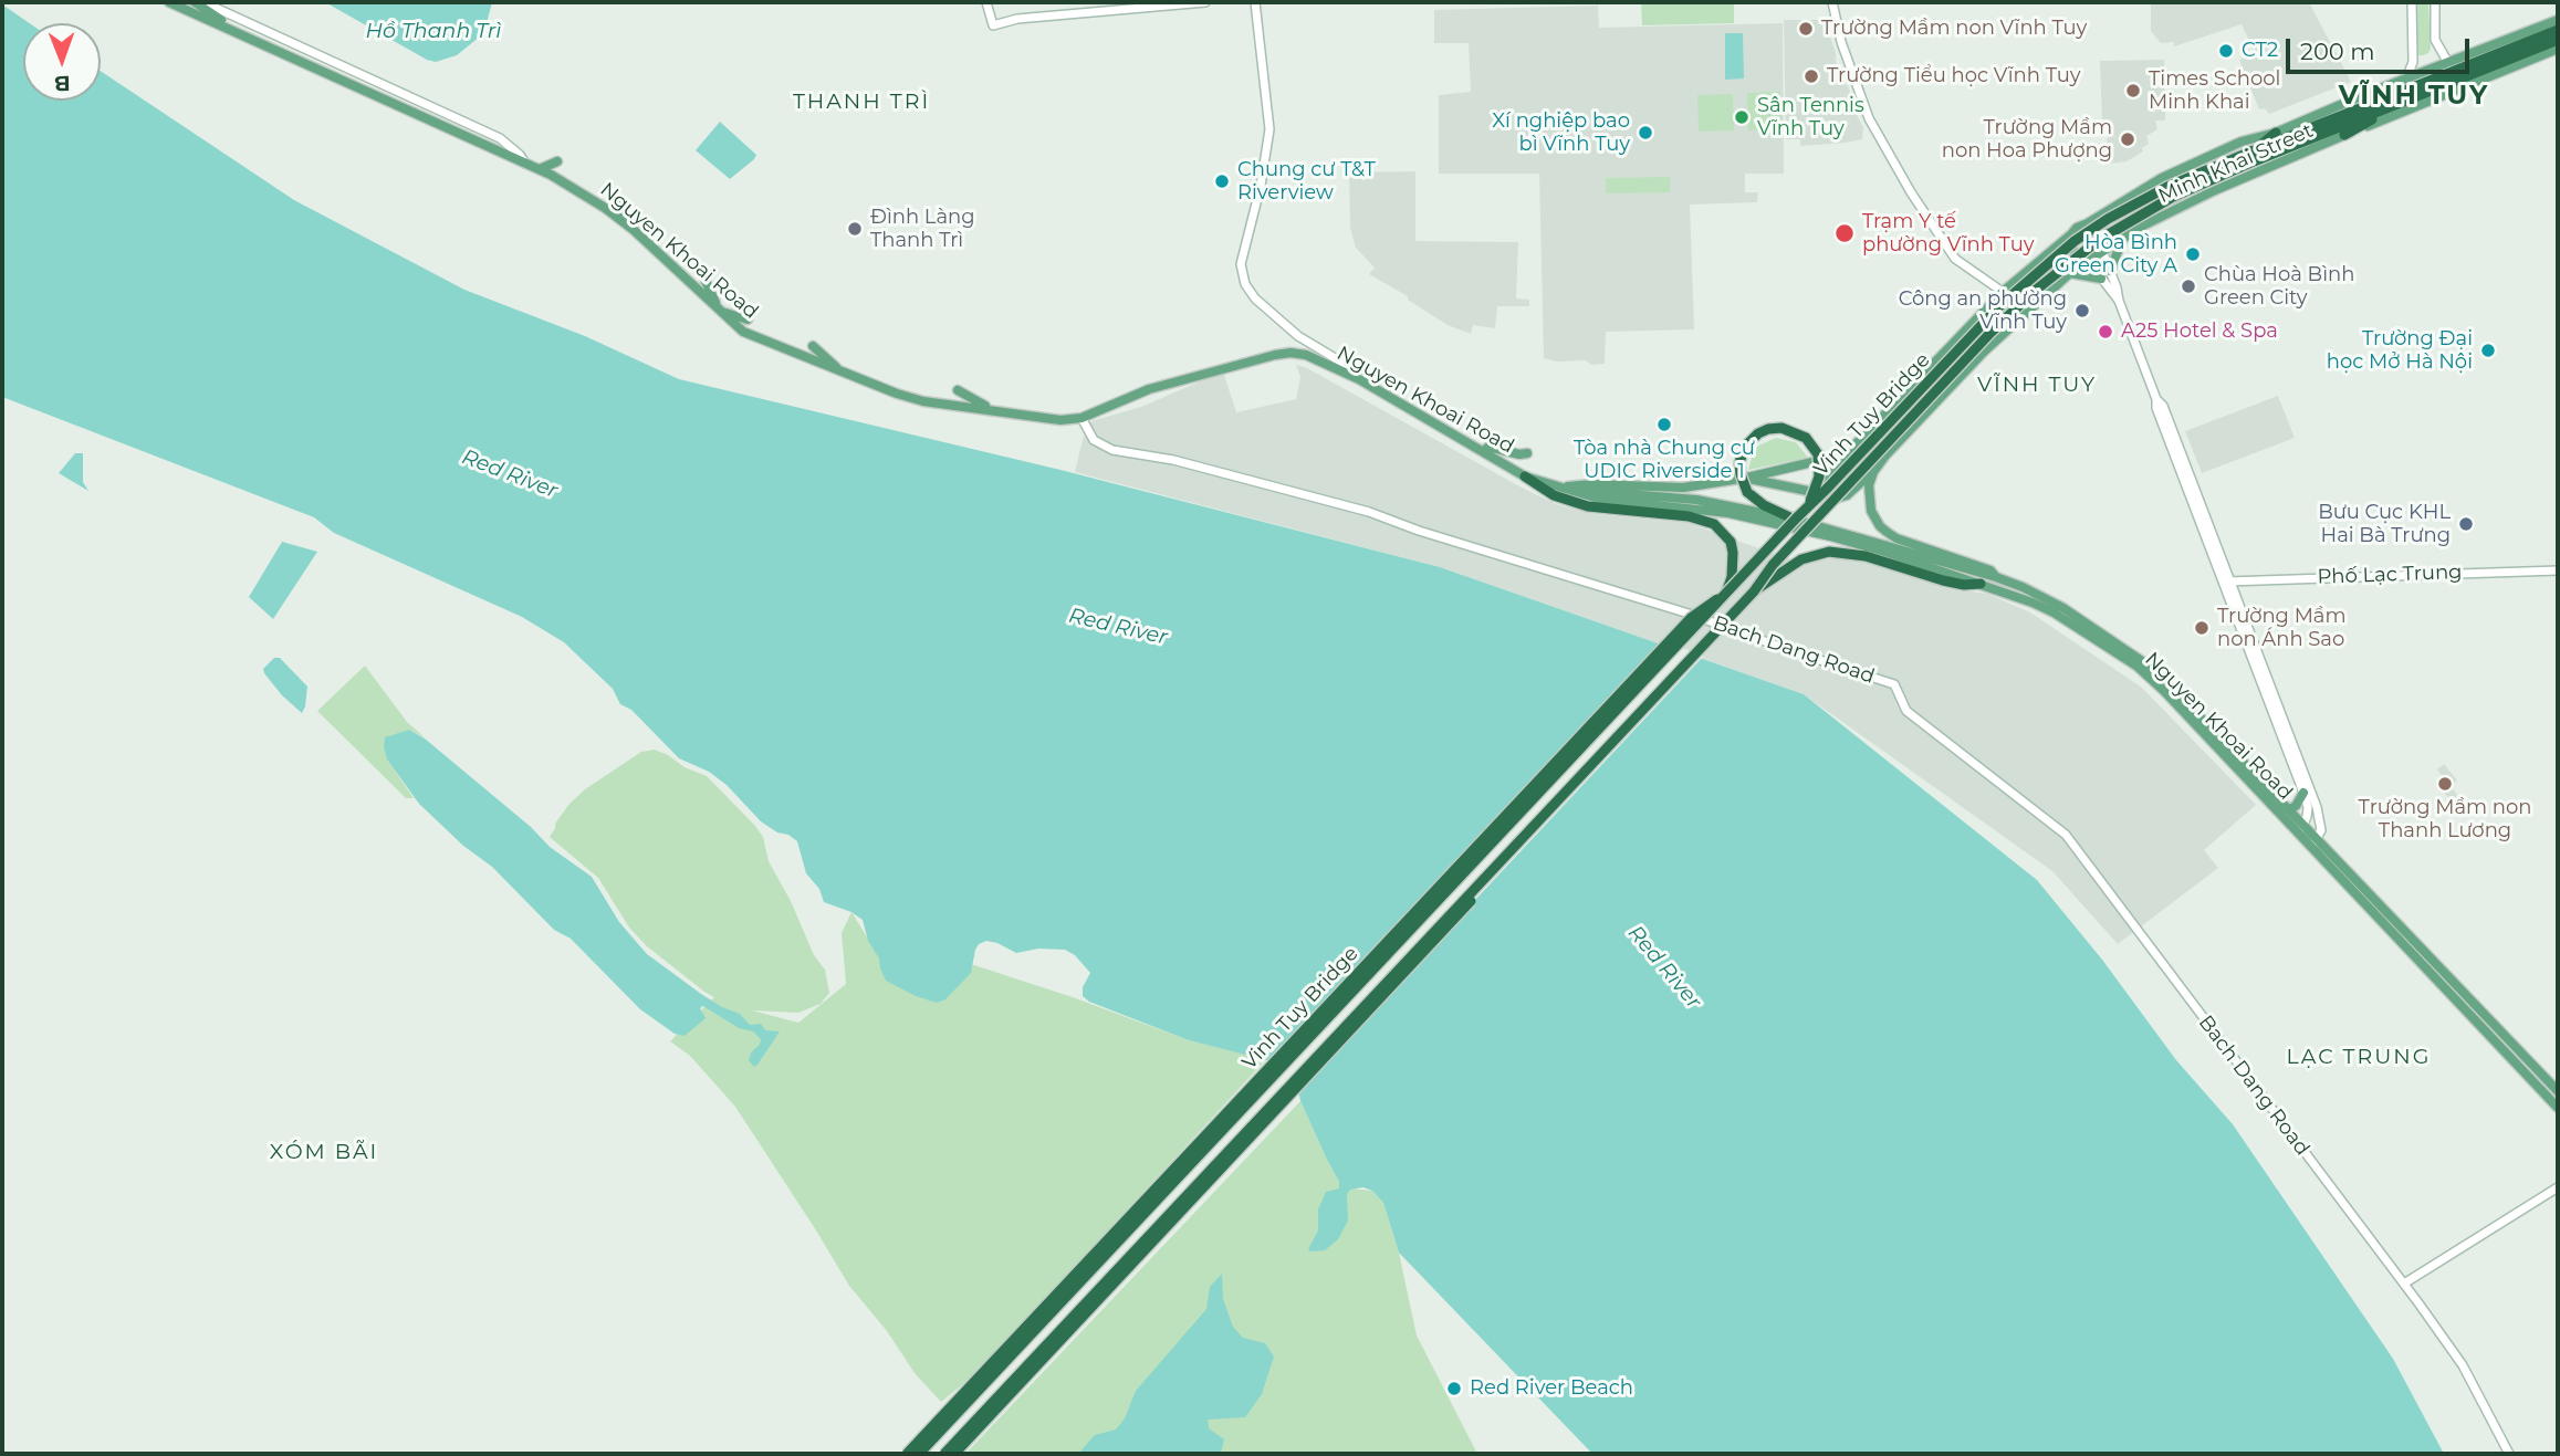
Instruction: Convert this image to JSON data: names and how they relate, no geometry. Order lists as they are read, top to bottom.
{
  "streets": {
    "highway": ["Vinh Tuy Bridge"],
    "main road": ["Minh Khai Street", "Nguyen Khoai Road"],
    "street": ["Phố Lạc Trung"]
  },
  "crossings": [
    ["Nguyen Khoai Road", "Vinh Tuy Bridge"]
  ],
  "districts": [
    "VĨNH TUY",
    "THANH TRÌ",
    "VĨNH TUY",
    "LẠC TRUNG",
    "XÓM BÃI"
  ],
  "water": ["Hồ Thanh Trì", "Red River"],
  "places": [
    "Trường Mầm non Vĩnh Tuy",
    "CT2",
    "Trường Tiểu học Vĩnh Tuy",
    "Times School Minh Khai",
    "Sân Tennis Vĩnh Tuy",
    "Xí nghiệp bao bì Vĩnh Tuy",
    "Trường Mầm non Hoa Phượng",
    "Chung cư T&T Riverview",
    "Đình Làng Thanh Trì",
    "Trạm Y tế phường Vĩnh Tuy",
    "Hòa Bình Green City A",
    "Chùa Hoà Bình Green City",
    "Công an phường Vĩnh Tuy",
    "A25 Hotel & Spa",
    "Trường Đại học Mở Hà Nội",
    "Tòa nhà Chung cư UDIC Riverside 1",
    "Bưu Cục KHL Hai Bà Trưng",
    "Trường Mầm non Ánh Sao",
    "Trường Mầm non Thanh Lương",
    "Red River Beach"
  ],
  "scale_bar": "200 m",
  "north": "bottom"
}
